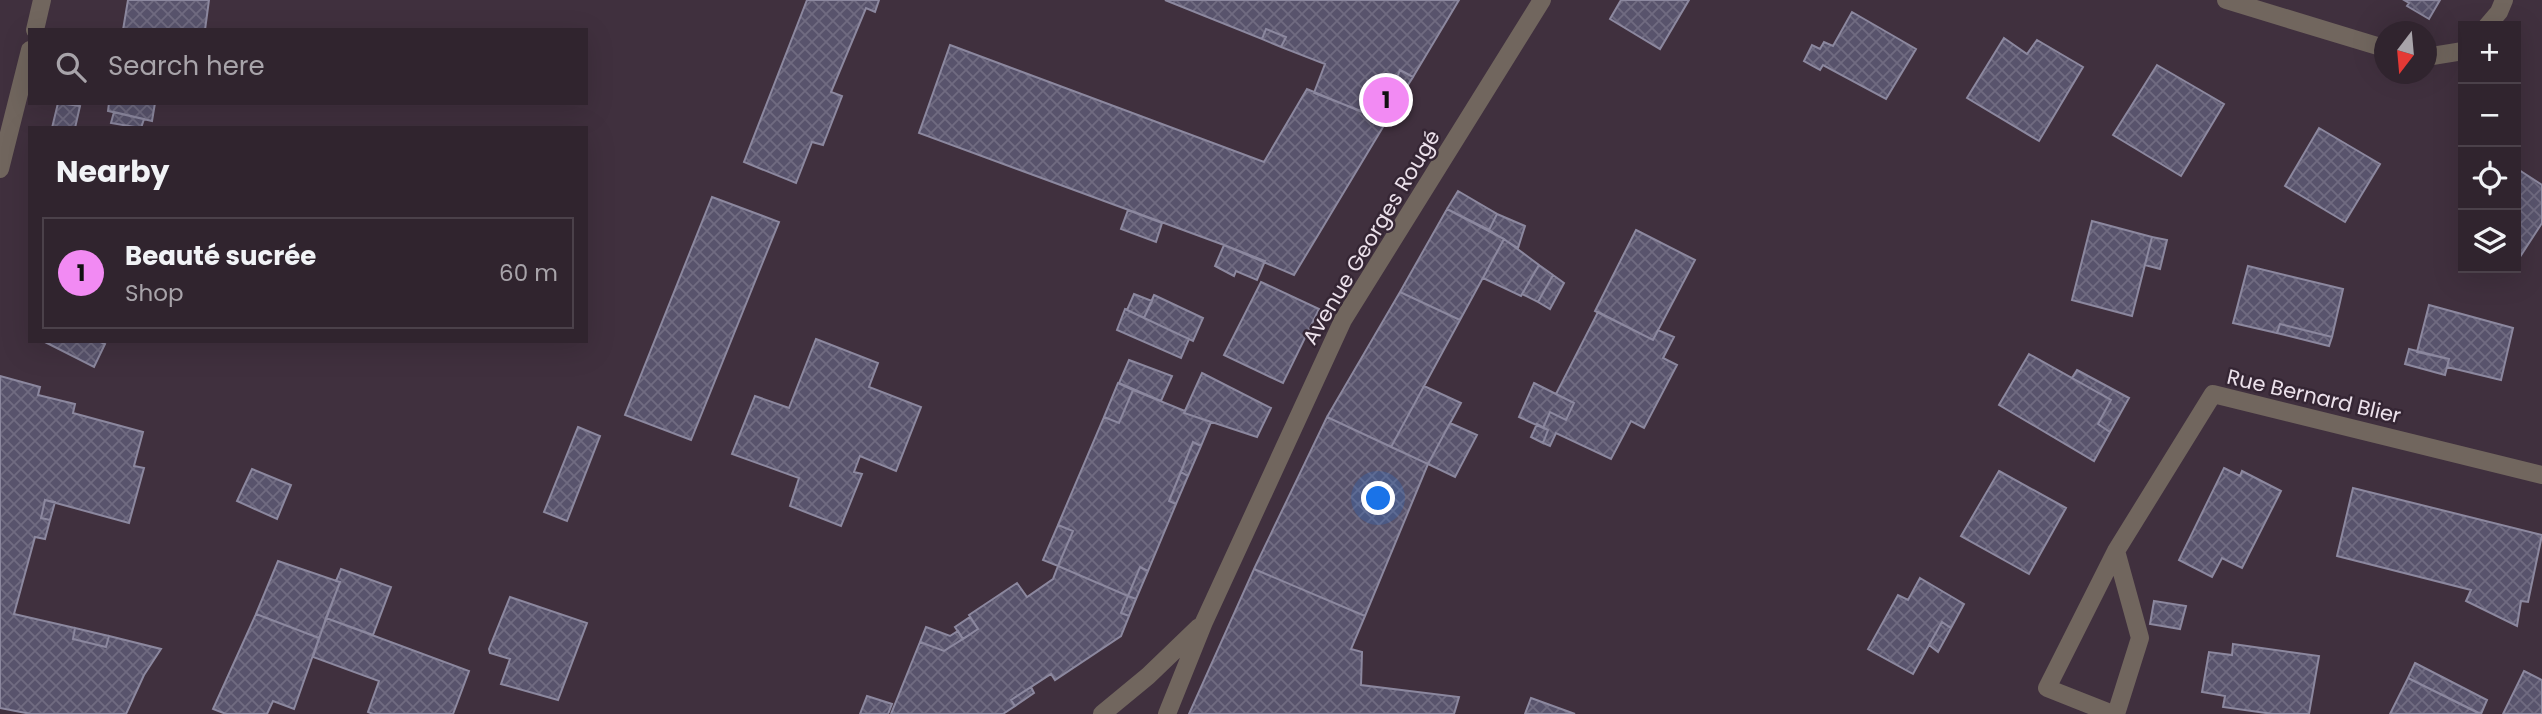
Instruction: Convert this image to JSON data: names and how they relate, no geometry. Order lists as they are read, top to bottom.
{
  "streets": {
    "street": ["Avenue Georges Rougé", "Rue Bernard Blier"]
  },
  "north": "bottom",
  "page": {
    "map_buttons": ["+", "−"],
    "search": "Search here",
    "pins": "1",
    "heading": "Nearby",
    "list": [
      {
        "mark": "1",
        "name": "Beauté sucrée",
        "note": "Shop",
        "value": "60 m"
      }
    ]
  }
}
